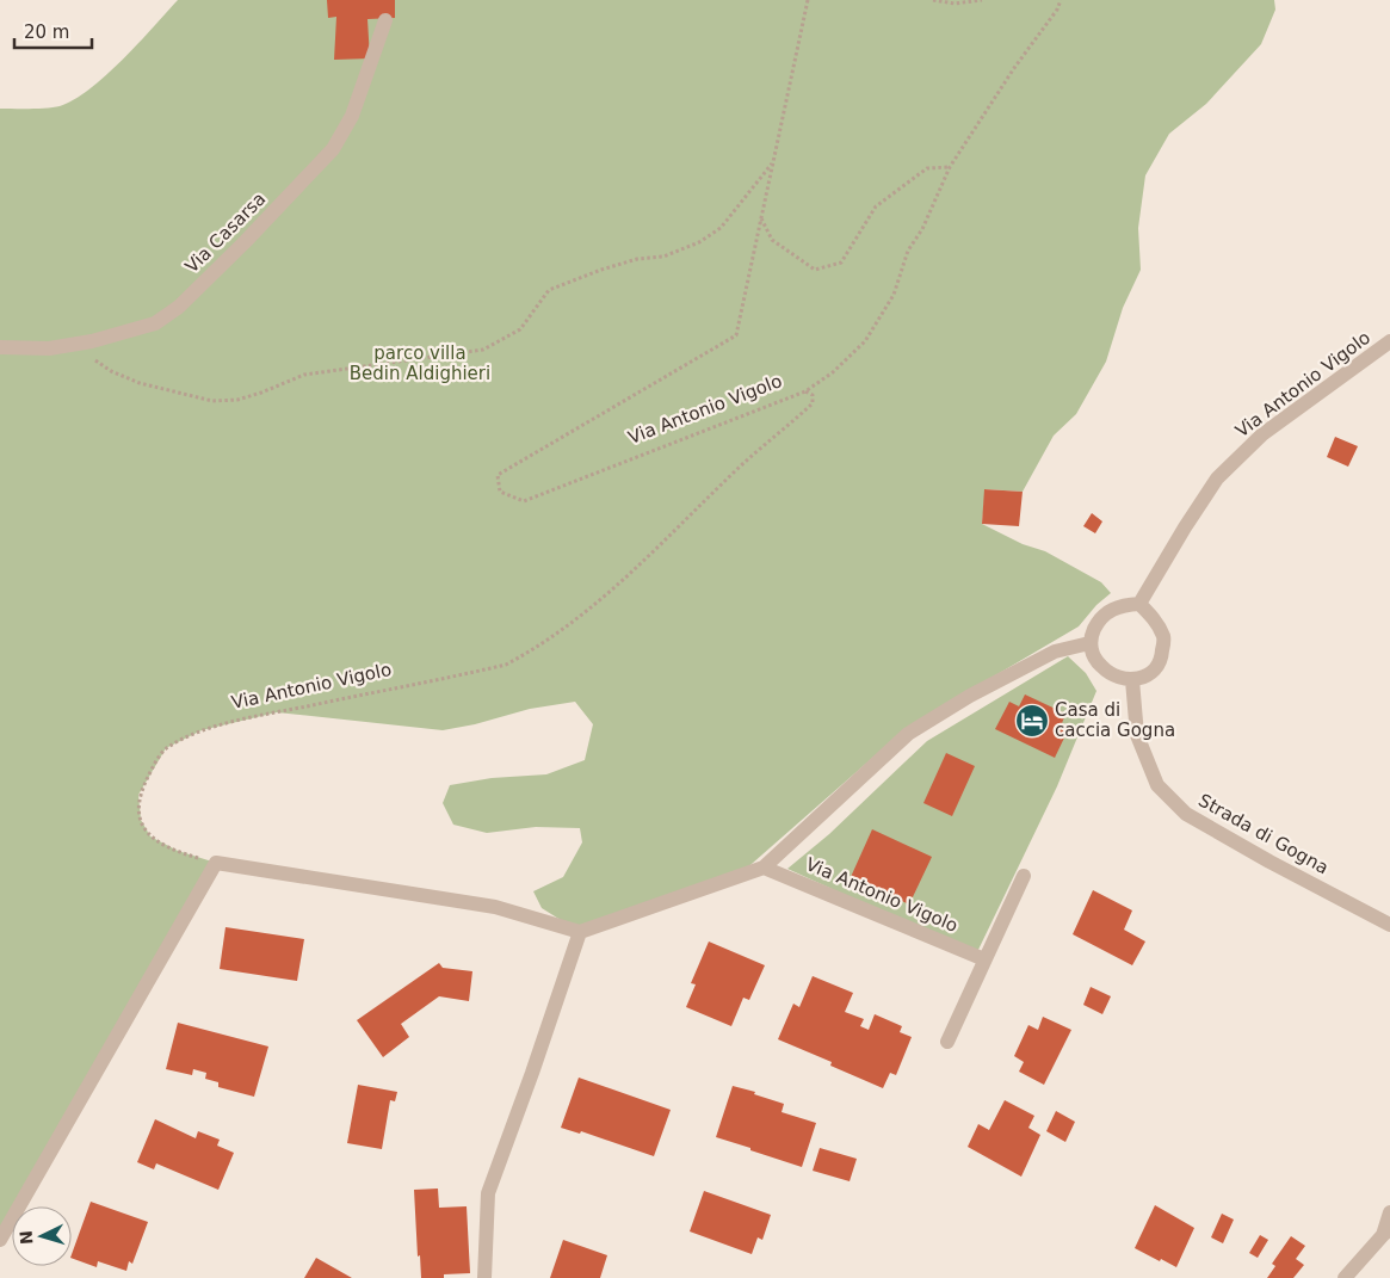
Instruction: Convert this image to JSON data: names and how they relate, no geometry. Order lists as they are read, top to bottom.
{
  "streets": {
    "street": ["Via Casarsa", "Via Antonio Vigolo", "Strada di Gogna"]
  },
  "crossings": [
    ["Via Antonio Vigolo", "Strada di Gogna"]
  ],
  "parks": ["parco villa Bedin Aldighieri"],
  "places": {
    "hotel": ["Casa di caccia Gogna"]
  },
  "scale_bar": "20 m",
  "north": "left"
}
